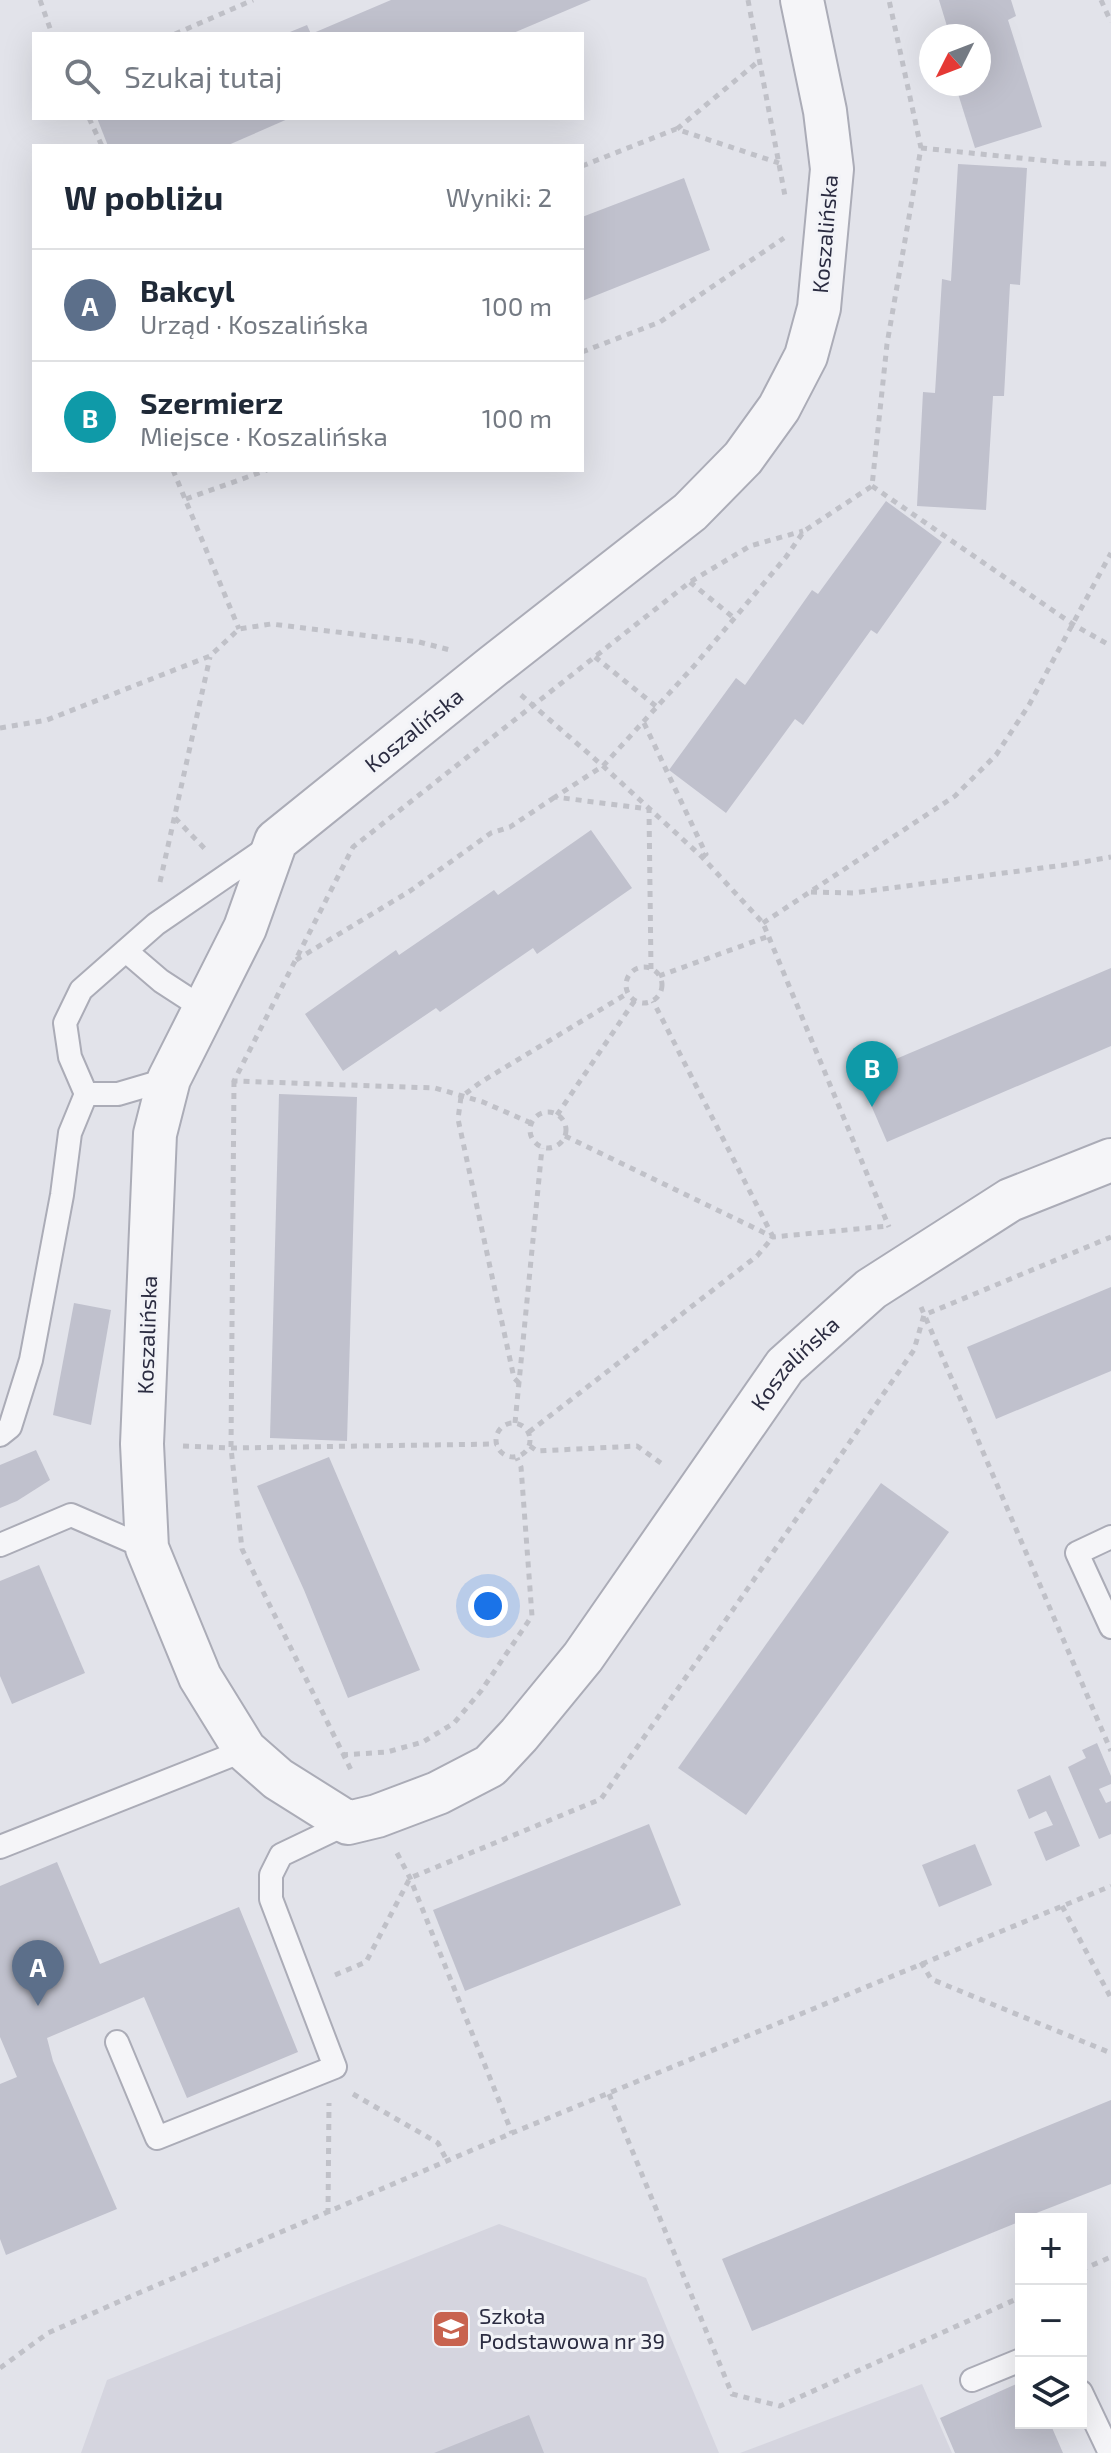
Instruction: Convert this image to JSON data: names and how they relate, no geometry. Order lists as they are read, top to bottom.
{
  "streets": {
    "street": ["Koszalińska"]
  },
  "places": {
    "school or university": ["Szkoła Podstawowa nr 39"]
  },
  "north": "bottom left",
  "page": {
    "search": "Szukaj tutaj",
    "heading": ["W pobliżu", "Wyniki: 2"],
    "list": [
      {
        "mark": "A",
        "name": "Bakcyl",
        "note": "Urząd · Koszalińska",
        "value": "100 m"
      },
      {
        "mark": "B",
        "name": "Szermierz",
        "note": "Miejsce · Koszalińska",
        "value": "100 m"
      }
    ],
    "pins": ["B", "A"],
    "map_buttons": ["+", "−"]
  }
}
